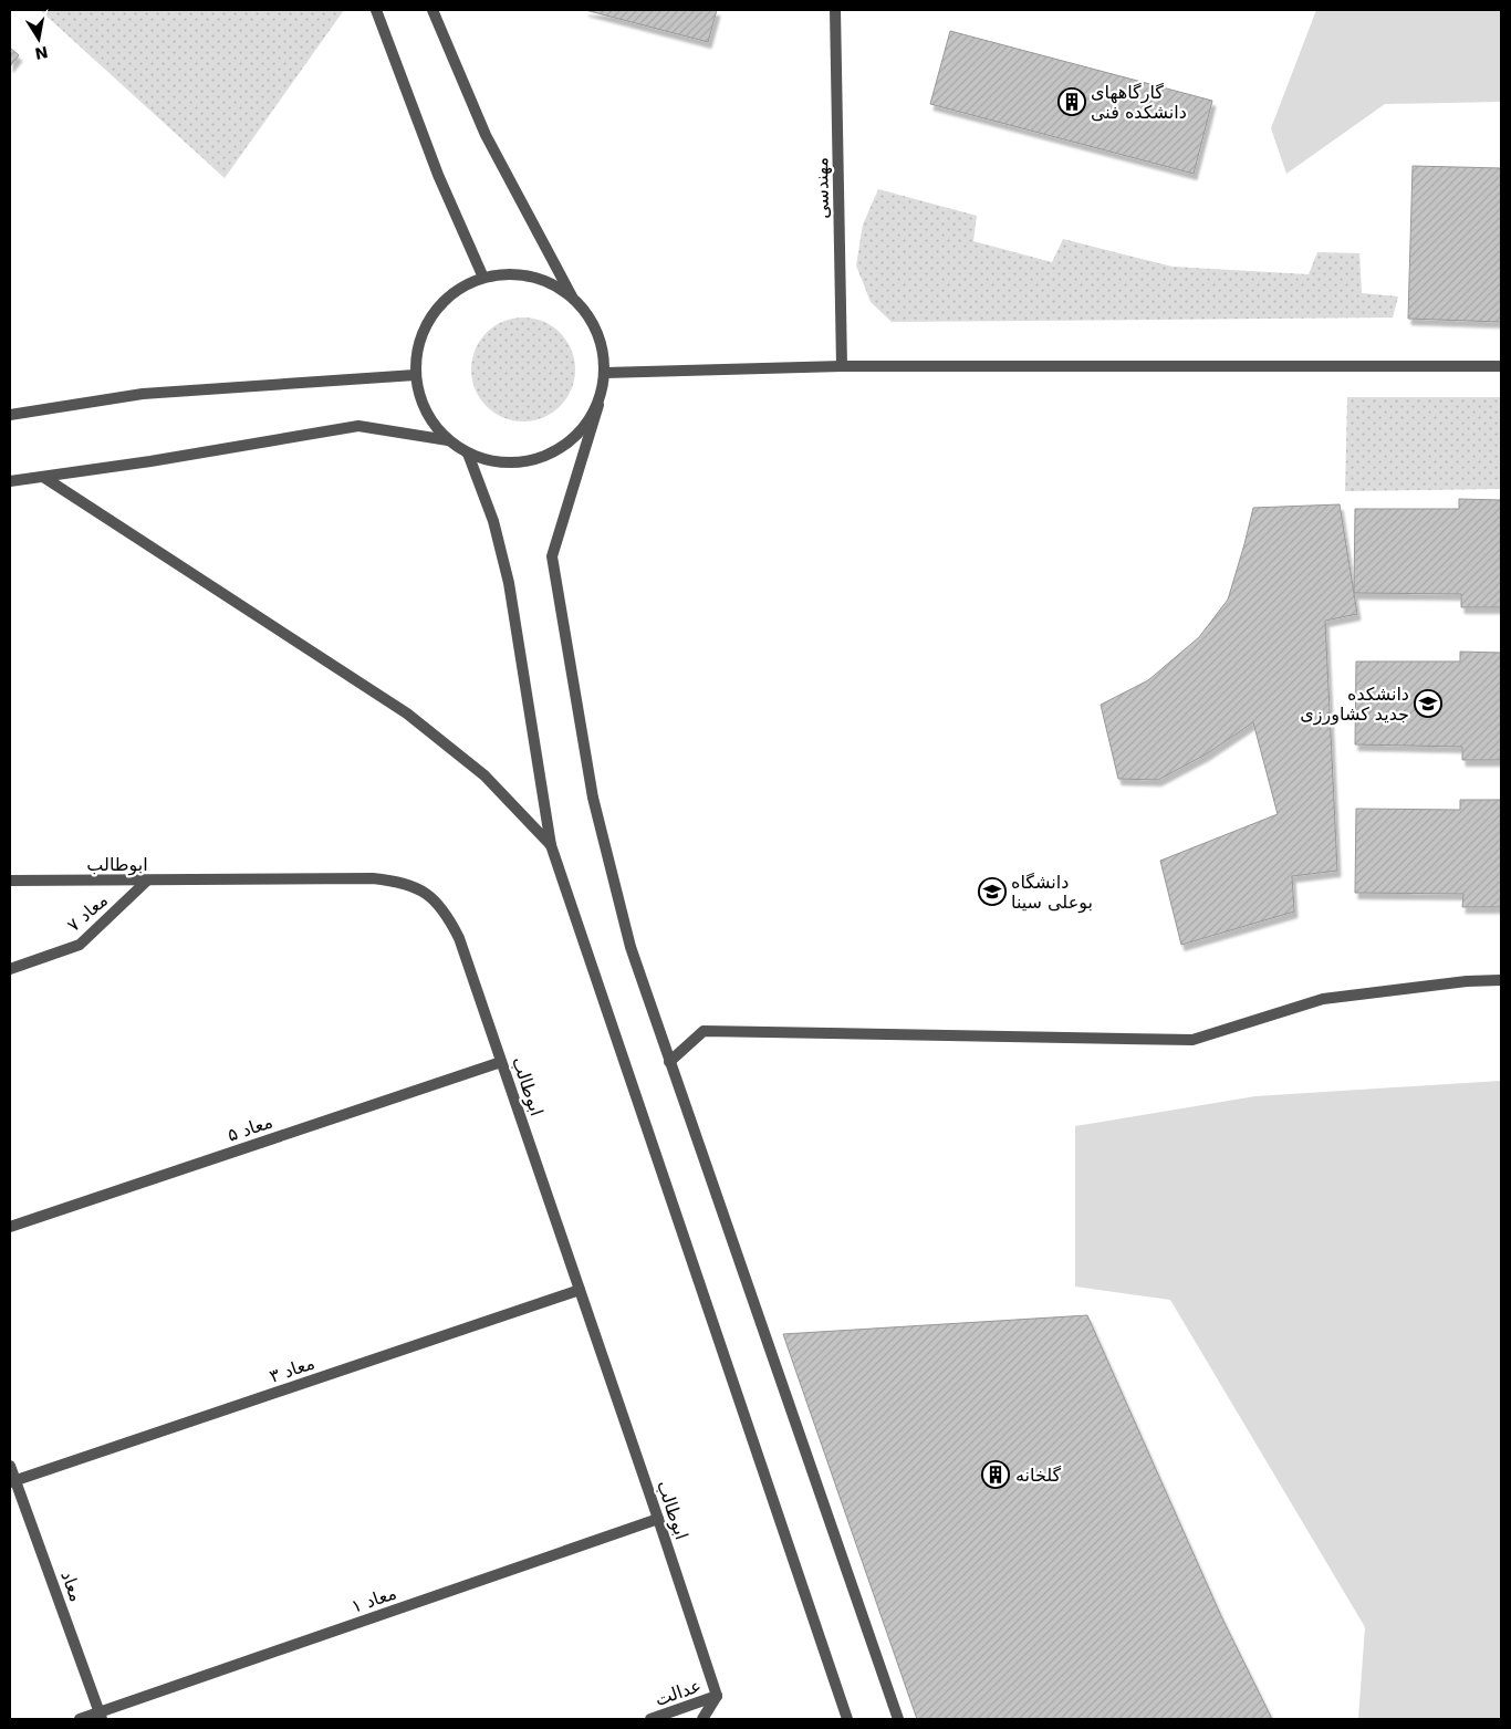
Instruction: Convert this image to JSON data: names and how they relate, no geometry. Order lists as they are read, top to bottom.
{
  "streets": {
    "street": [
      "مهندسی",
      "ابوطالب",
      "معاد ۷",
      "معاد ۵",
      "معاد ۳",
      "معاد",
      "معاد ۱",
      "عدالت"
    ]
  },
  "crossings": [
    ["ابوطالب", "معاد ۷"],
    ["ابوطالب", "معاد ۵"],
    ["ابوطالب", "معاد ۳"],
    ["ابوطالب", "معاد ۱"],
    ["ابوطالب", "عدالت"],
    ["معاد ۳", "معاد"],
    ["معاد", "معاد ۱"]
  ],
  "places": {
    "building": ["گارگاههای دانشکده فنی", "گلخانه"],
    "school or university": ["دانشکده جدید کشاورزی", "دانشگاه بوعلی سینا"]
  },
  "north": "bottom"
}
